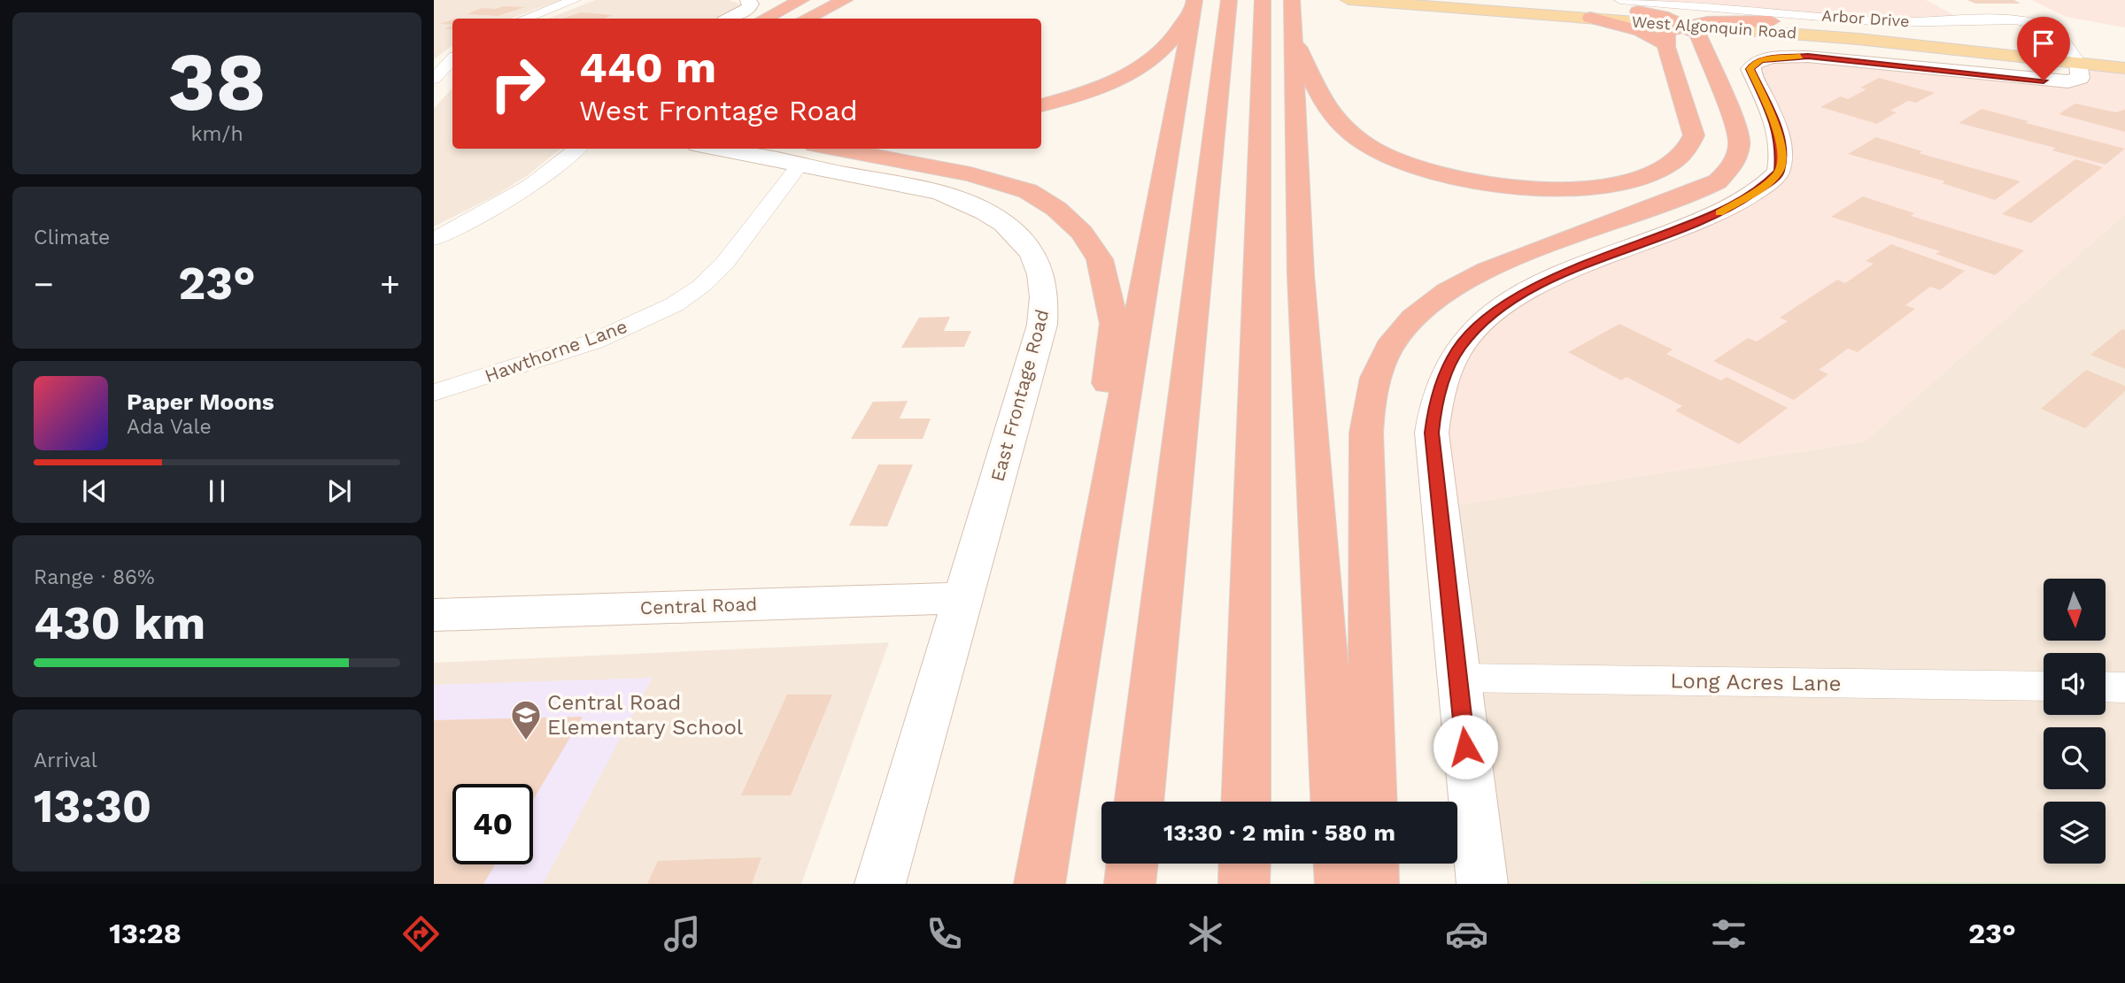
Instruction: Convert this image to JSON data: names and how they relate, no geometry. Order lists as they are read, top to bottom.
{
  "streets": {
    "main road": ["West Algonquin Road"],
    "street": [
      "Arbor Drive",
      "Hawthorne Lane",
      "East Frontage Road",
      "Central Road",
      "Long Acres Lane"
    ]
  },
  "crossings": [
    ["Arbor Drive", "West Algonquin Road"],
    ["Hawthorne Lane", "East Frontage Road"],
    ["East Frontage Road", "Central Road"]
  ],
  "places": {
    "school or university": ["Central Road Elementary School"]
  },
  "north": "bottom",
  "page": {
    "tile": [
      ["38", "km/h"],
      "Climate",
      ["Range · 86%", "430 km"],
      ["Arrival", "13:30"]
    ],
    "turn": ["440 m", "West Frontage Road"],
    "heat": ["−", "23°", "+"],
    "song": ["Paper Moons", "Ada Vale"],
    "limit": "40",
    "trip": "13:30 · 2 min · 580 m",
    "tabs": ["13:28", "23°"]
  }
}
